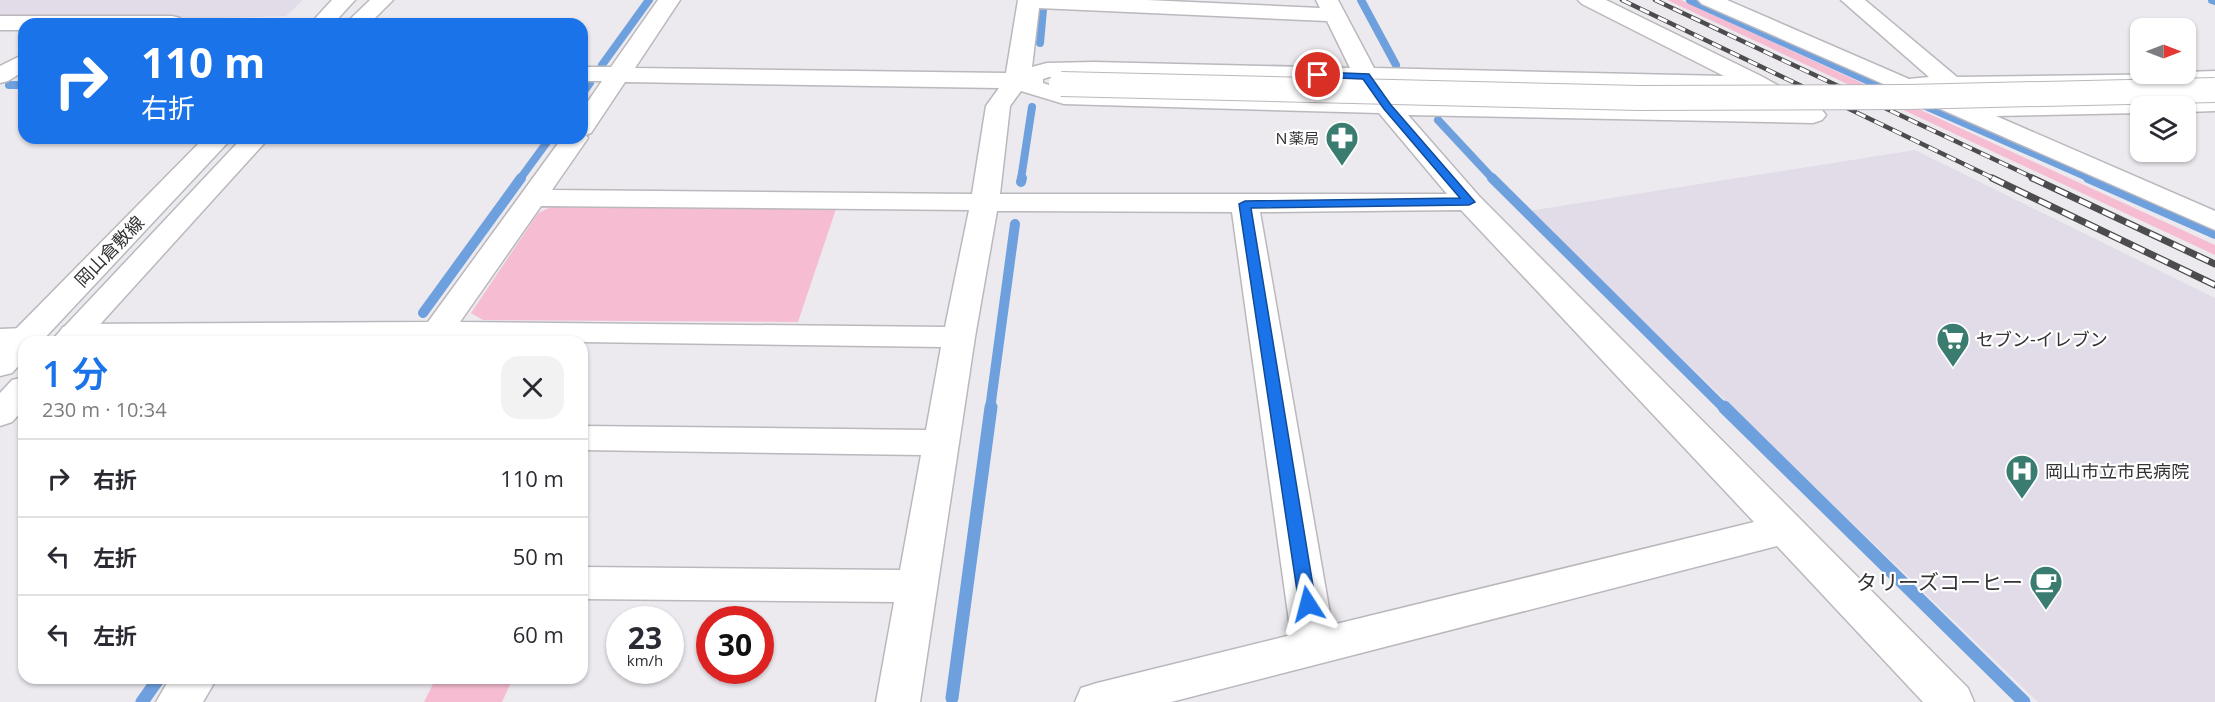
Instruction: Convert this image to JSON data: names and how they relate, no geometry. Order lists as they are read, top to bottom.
{
  "streets": {
    "street": ["岡山倉敷線"]
  },
  "places": {
    "pharmacy": ["Ｎ薬局"],
    "supermarket": ["セブン-イレブン"],
    "hospital": ["岡山市立市民病院"],
    "cafe": ["タリーズコーヒー"]
  },
  "north": "right",
  "page": {
    "turn": ["110 m", "右折"],
    "heading": ["1 分", "230 m · 10:34"],
    "list": [
      {
        "name": "右折",
        "value": "110 m"
      },
      {
        "name": "左折",
        "value": "50 m"
      },
      {
        "name": "左折",
        "value": "60 m"
      }
    ],
    "speed": "23 km/h",
    "limit": "30"
  }
}
